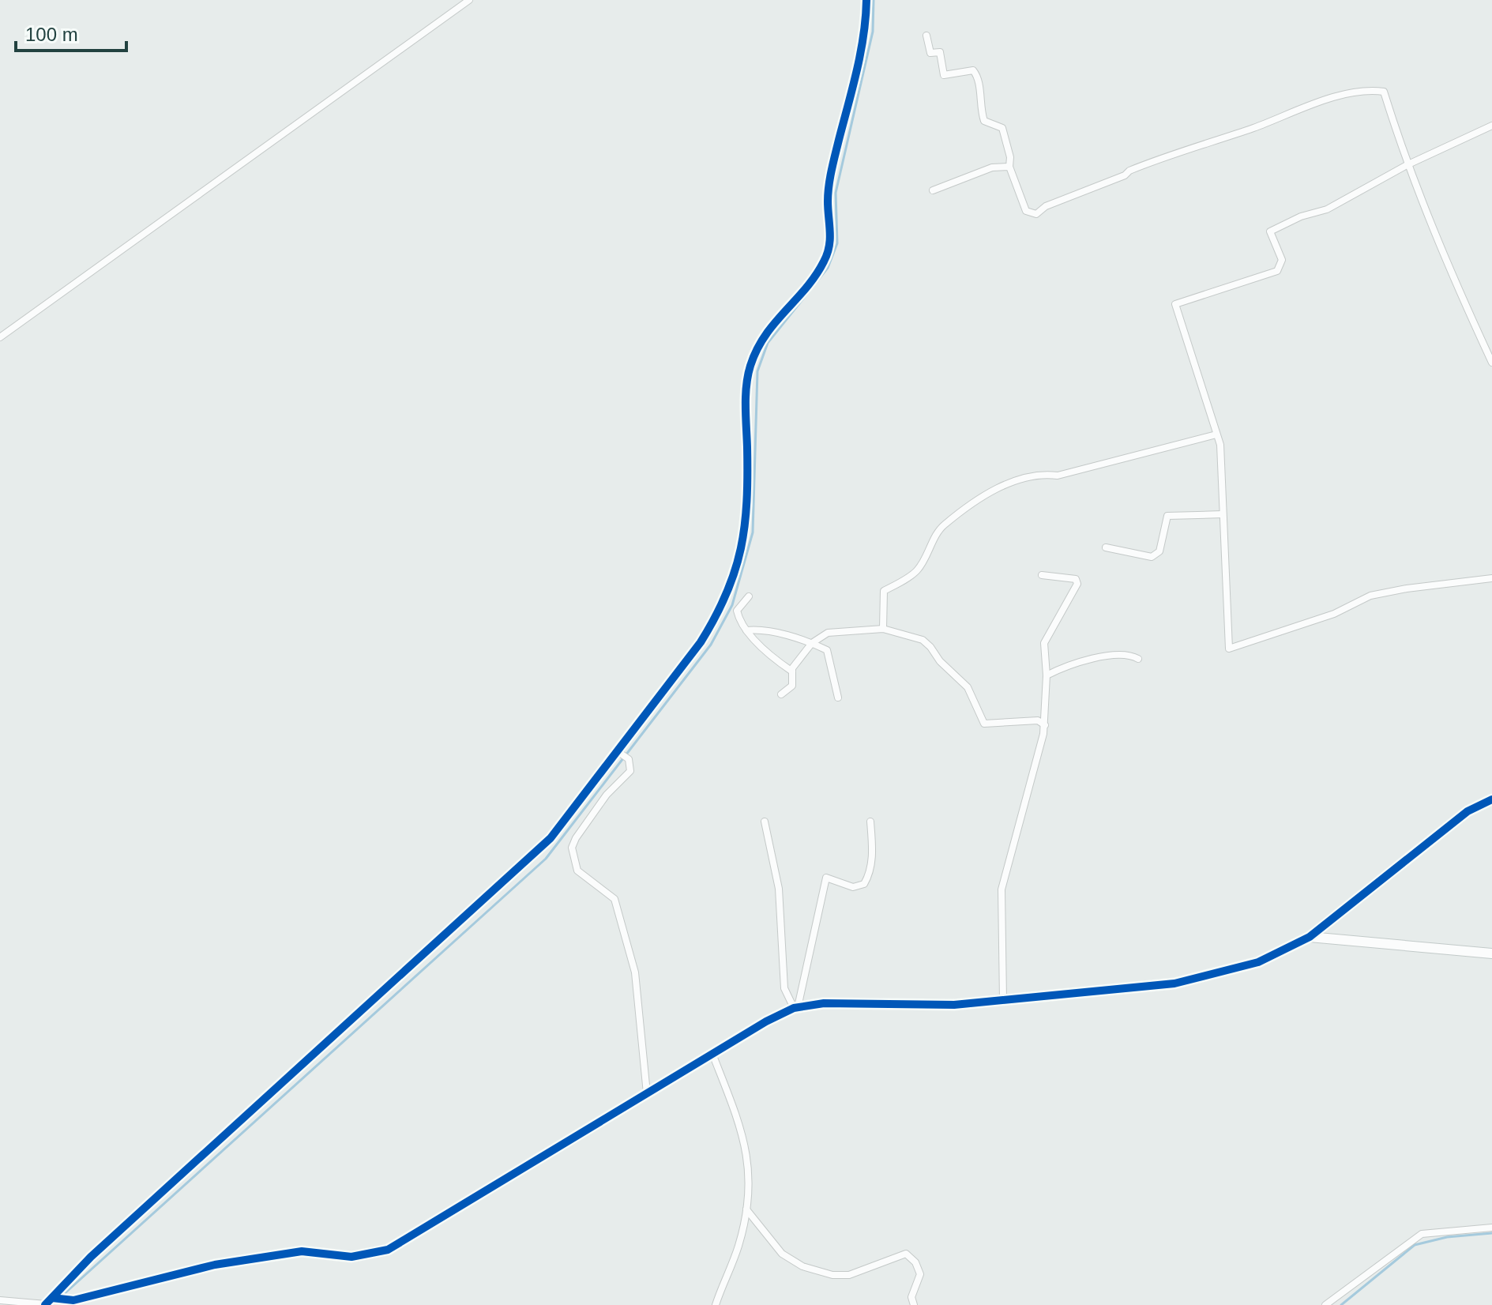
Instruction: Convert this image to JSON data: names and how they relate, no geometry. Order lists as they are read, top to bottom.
{
  "scale_bar": "100 m"
}
